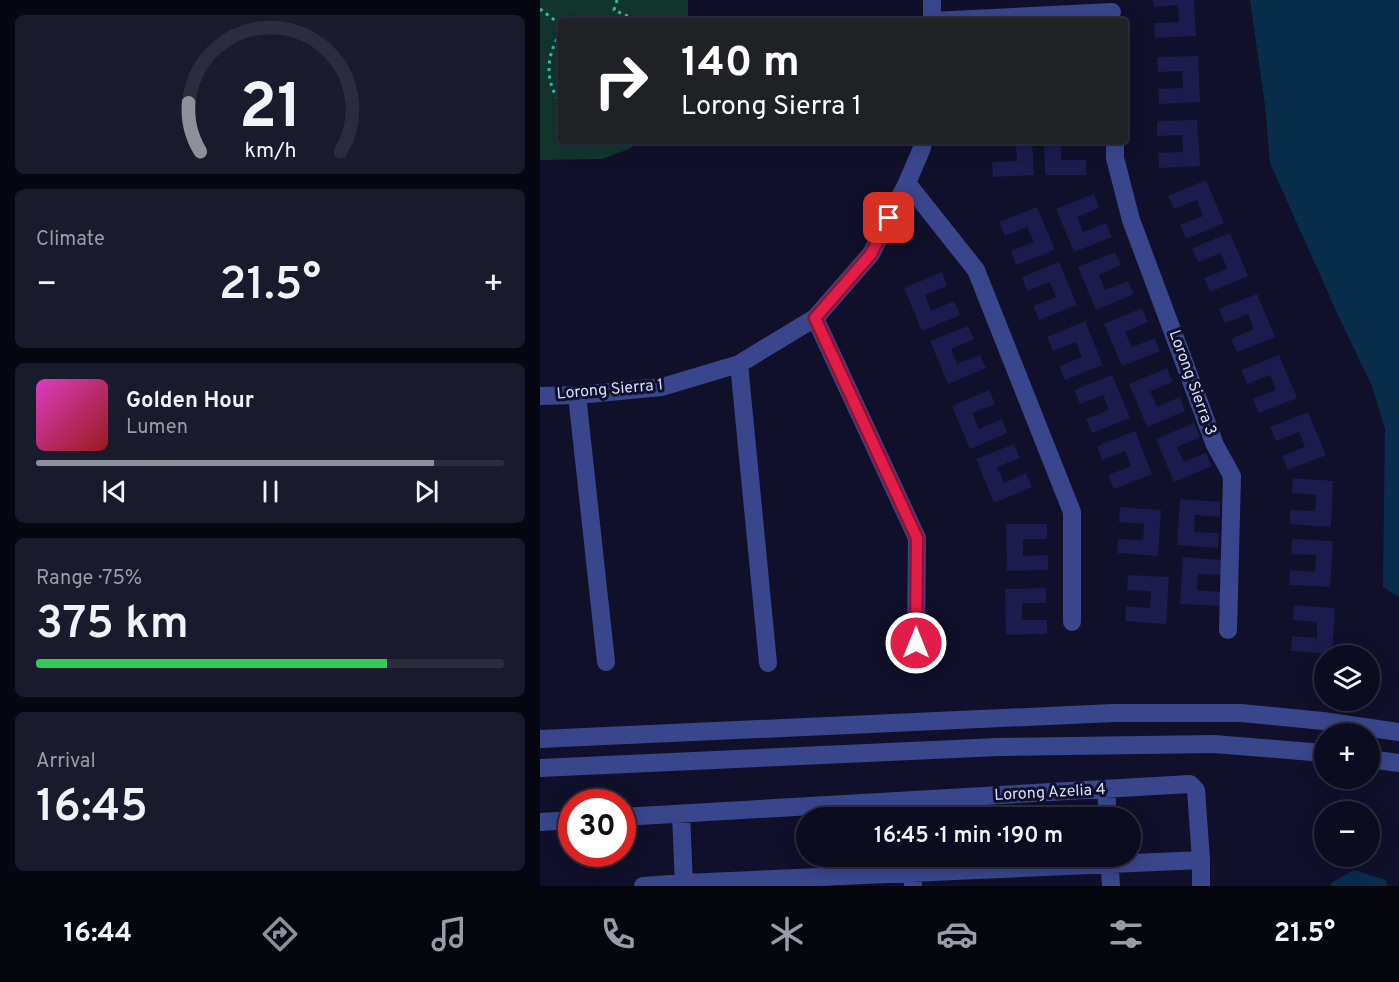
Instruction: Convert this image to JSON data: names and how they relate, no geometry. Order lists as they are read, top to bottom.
{
  "streets": {
    "street": ["Lorong Sierra 3", "Lorong Sierra 1", "Lorong Azelia 4"]
  },
  "page": {
    "turn": ["140 m", "Lorong Sierra 1"],
    "tile": [
      "Climate",
      ["Range · 75%", "375 km"],
      ["Arrival", "16:45"]
    ],
    "heat": ["−", "21.5°", "+"],
    "song": ["Golden Hour", "Lumen"],
    "map_buttons": ["+", "−"],
    "limit": "30",
    "trip": "16:45 · 1 min · 190 m",
    "tabs": ["16:44", "21.5°"],
    "gauge": ["21", "km/h"]
  }
}
